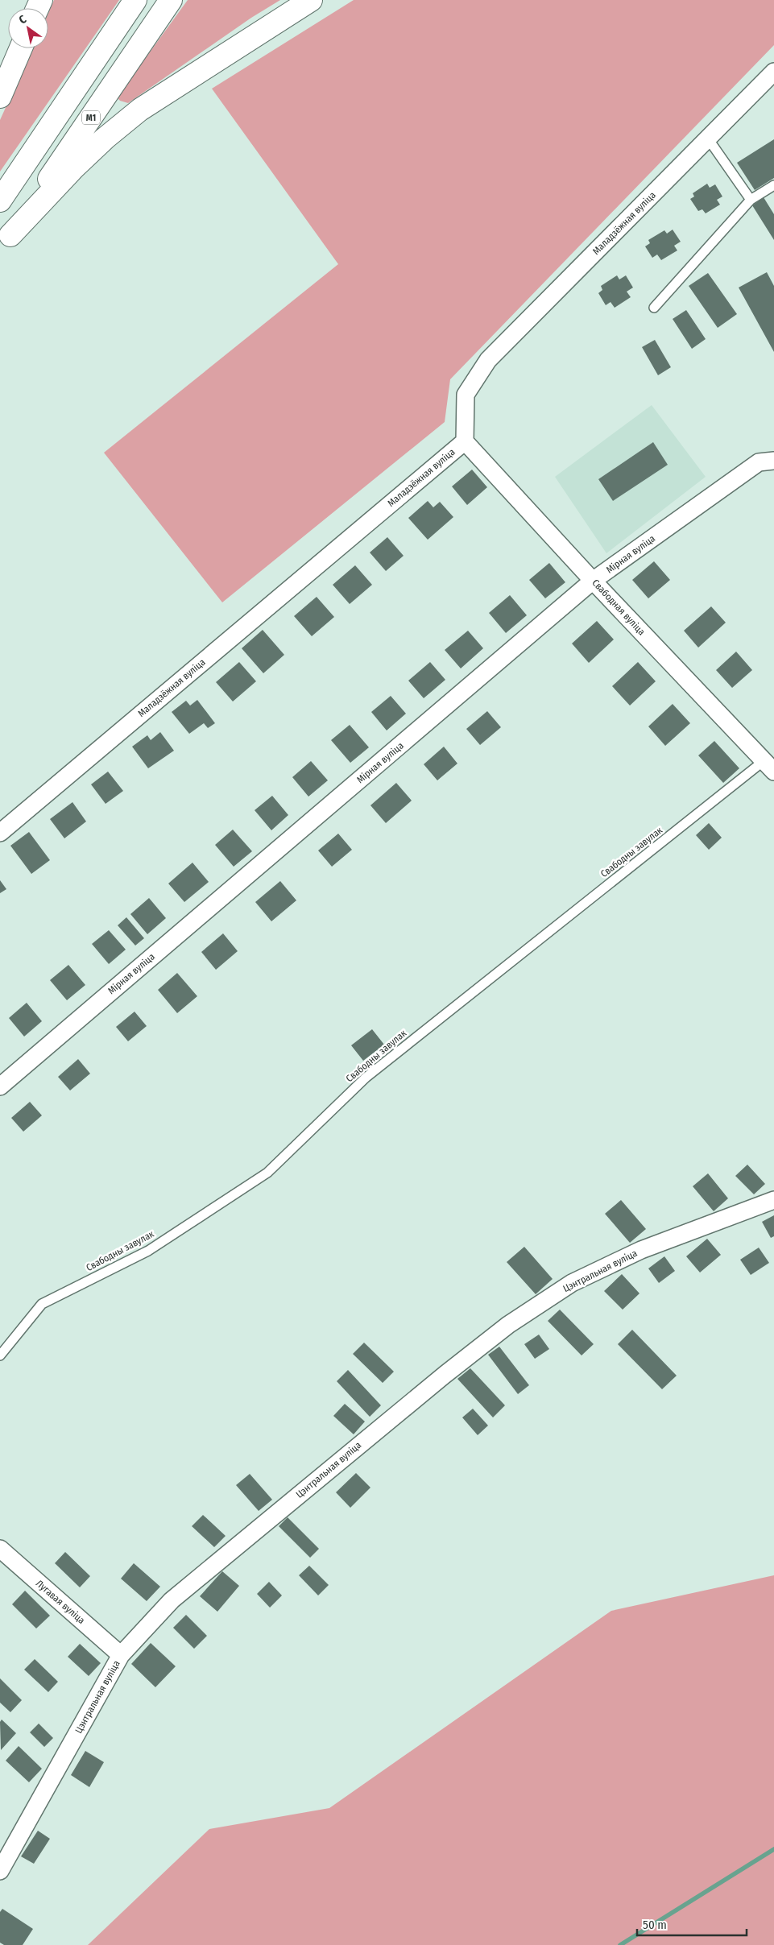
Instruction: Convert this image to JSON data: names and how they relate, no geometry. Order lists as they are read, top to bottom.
{
  "streets": {
    "highway": ["М1"],
    "street": [
      "Маладзёжная вуліца",
      "Мірная вуліца",
      "Свабодная вуліца",
      "Цэнтральная вуліца",
      "Лугавая вуліца"
    ],
    "lane": ["Свабодны завулак"]
  },
  "crossings": [
    ["Маладзёжная вуліца", "Свабодная вуліца"],
    ["Мірная вуліца", "Свабодная вуліца"],
    ["Свабодная вуліца", "Свабодны завулак"],
    ["Цэнтральная вуліца", "Лугавая вуліца"]
  ],
  "scale_bar": "50 m",
  "north": "top left"
}
